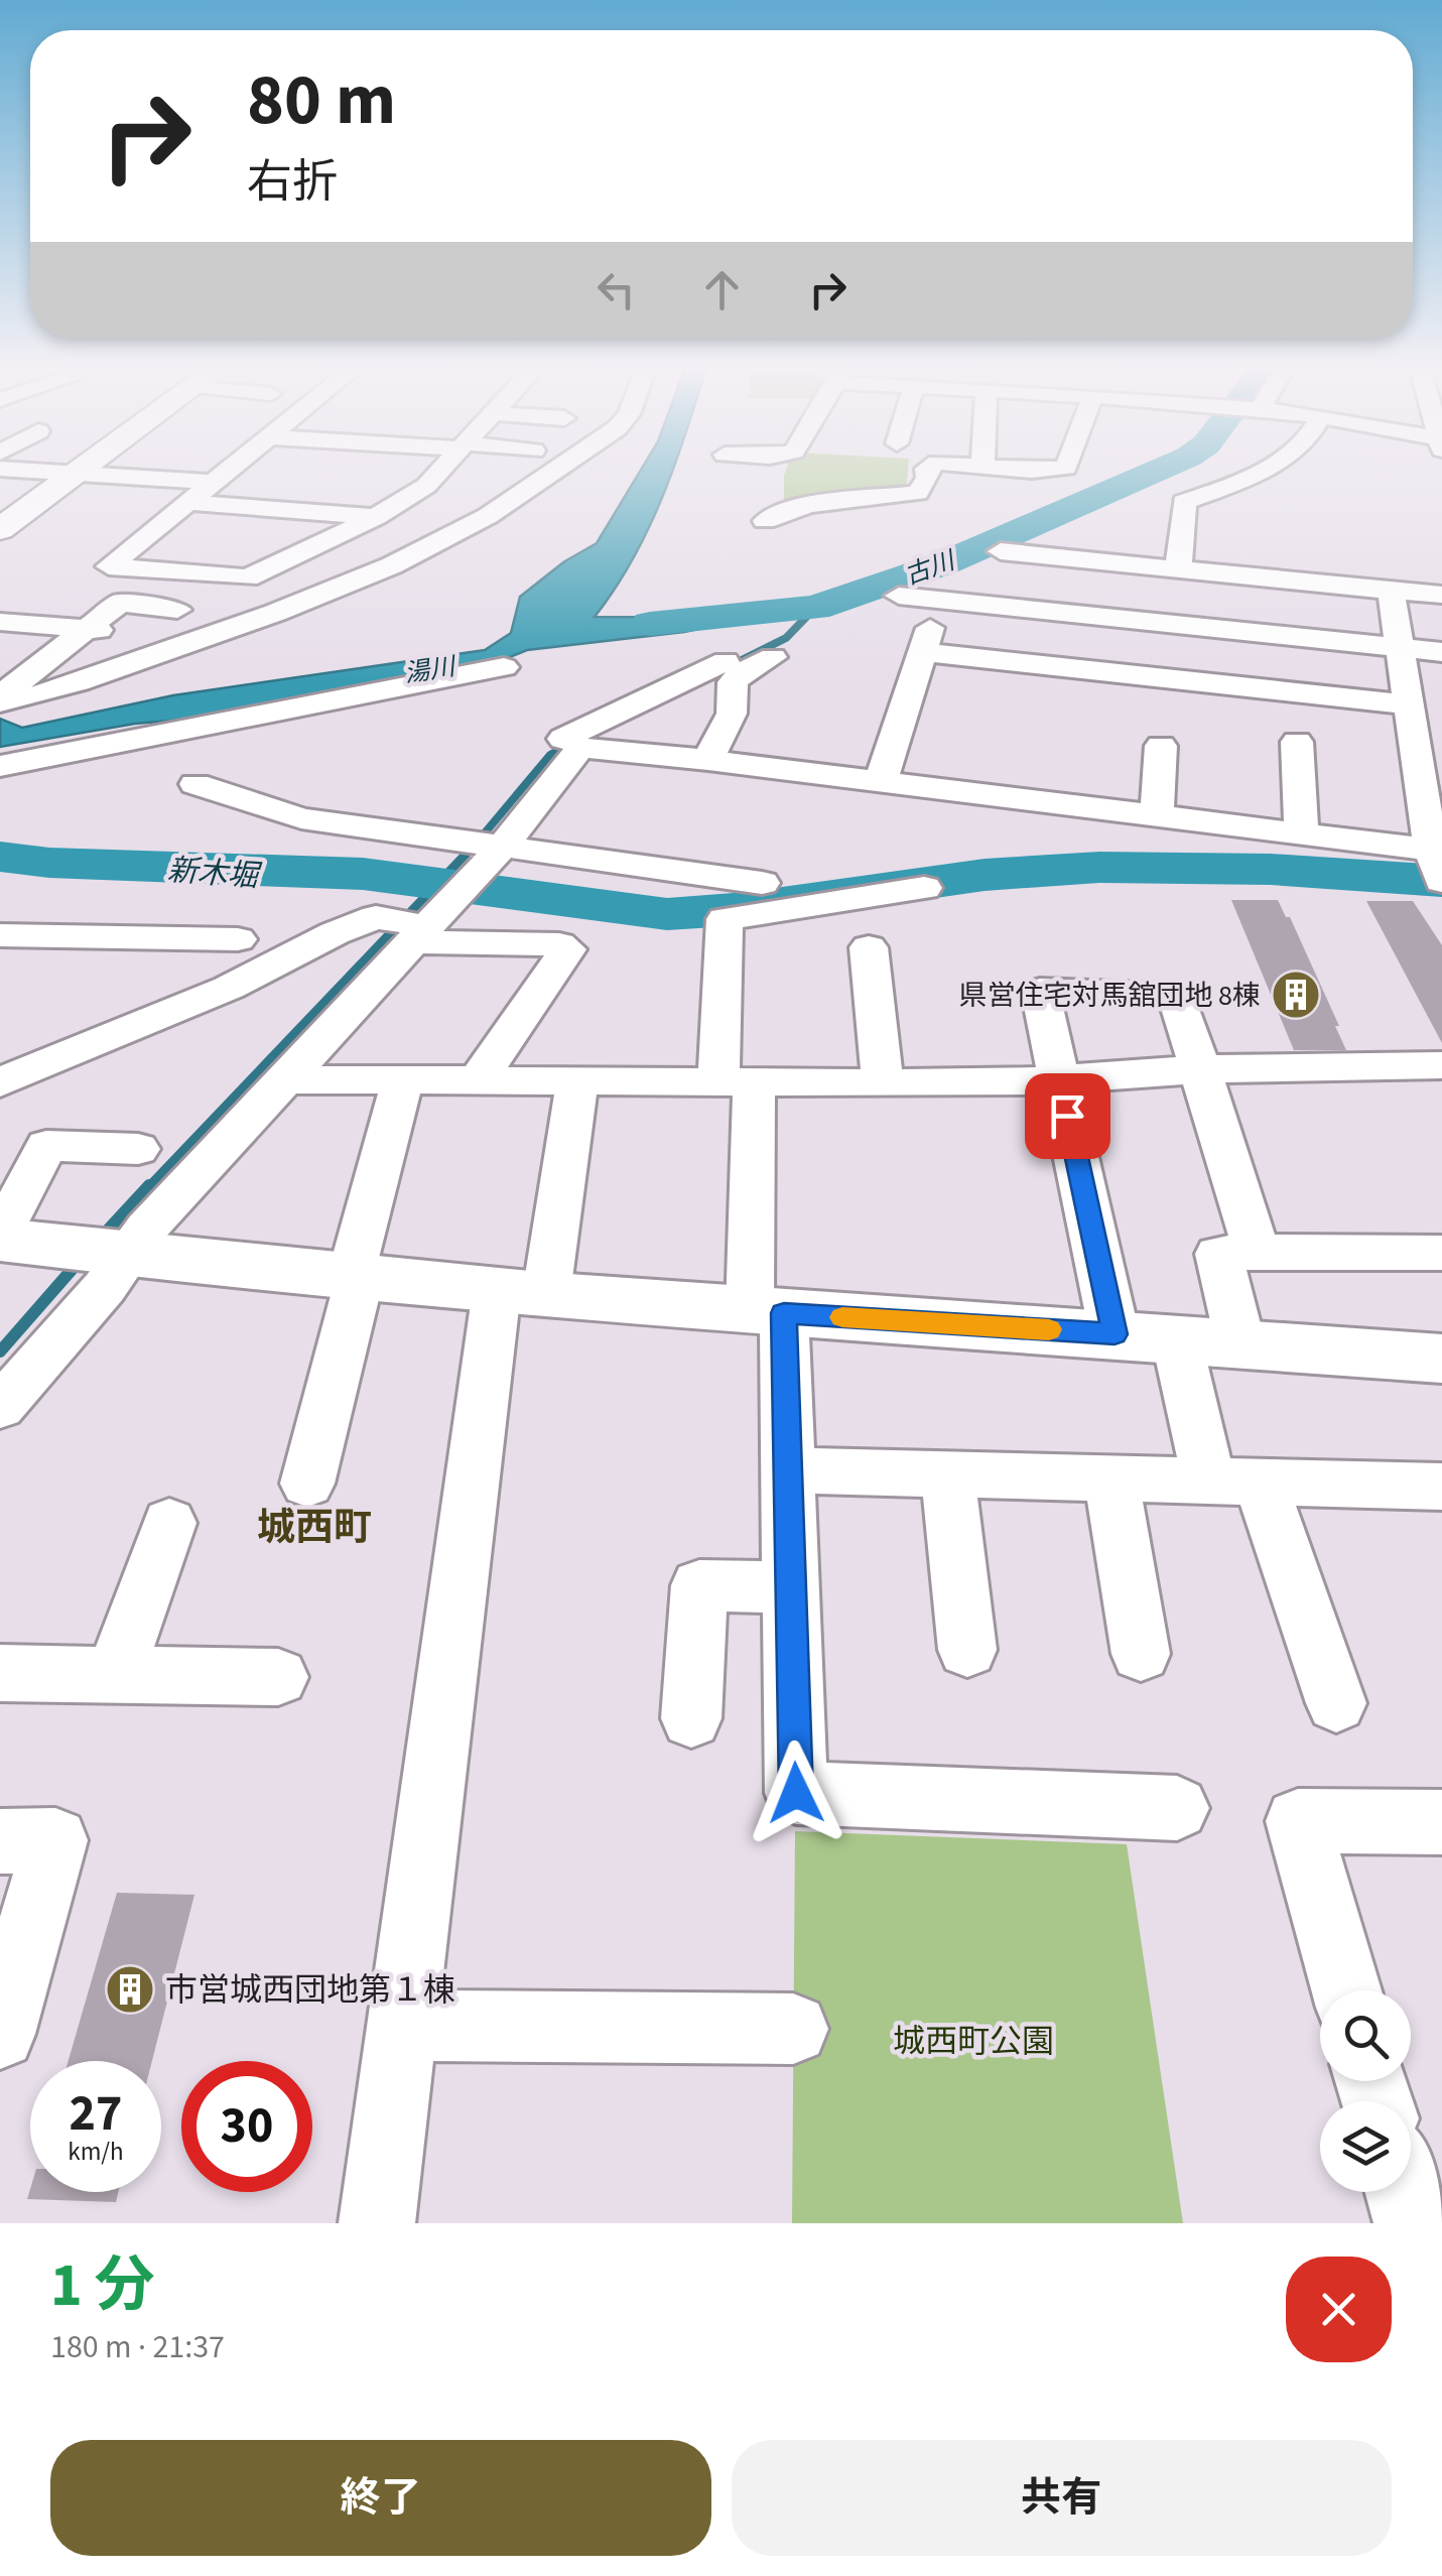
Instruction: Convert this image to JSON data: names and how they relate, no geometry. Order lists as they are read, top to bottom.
{
  "districts": ["城西町"],
  "water": ["古川", "湯川", "新木堀"],
  "parks": ["城西町公園"],
  "places": {
    "building": ["県営住宅対馬舘団地 8棟", "市営城西団地第１棟"]
  },
  "page": {
    "turn": ["80 m", "右折"],
    "speed": "27 km/h",
    "limit": "30",
    "heading": ["1 分", "180 m · 21:37"],
    "buttons": ["終了", "共有"]
  }
}
